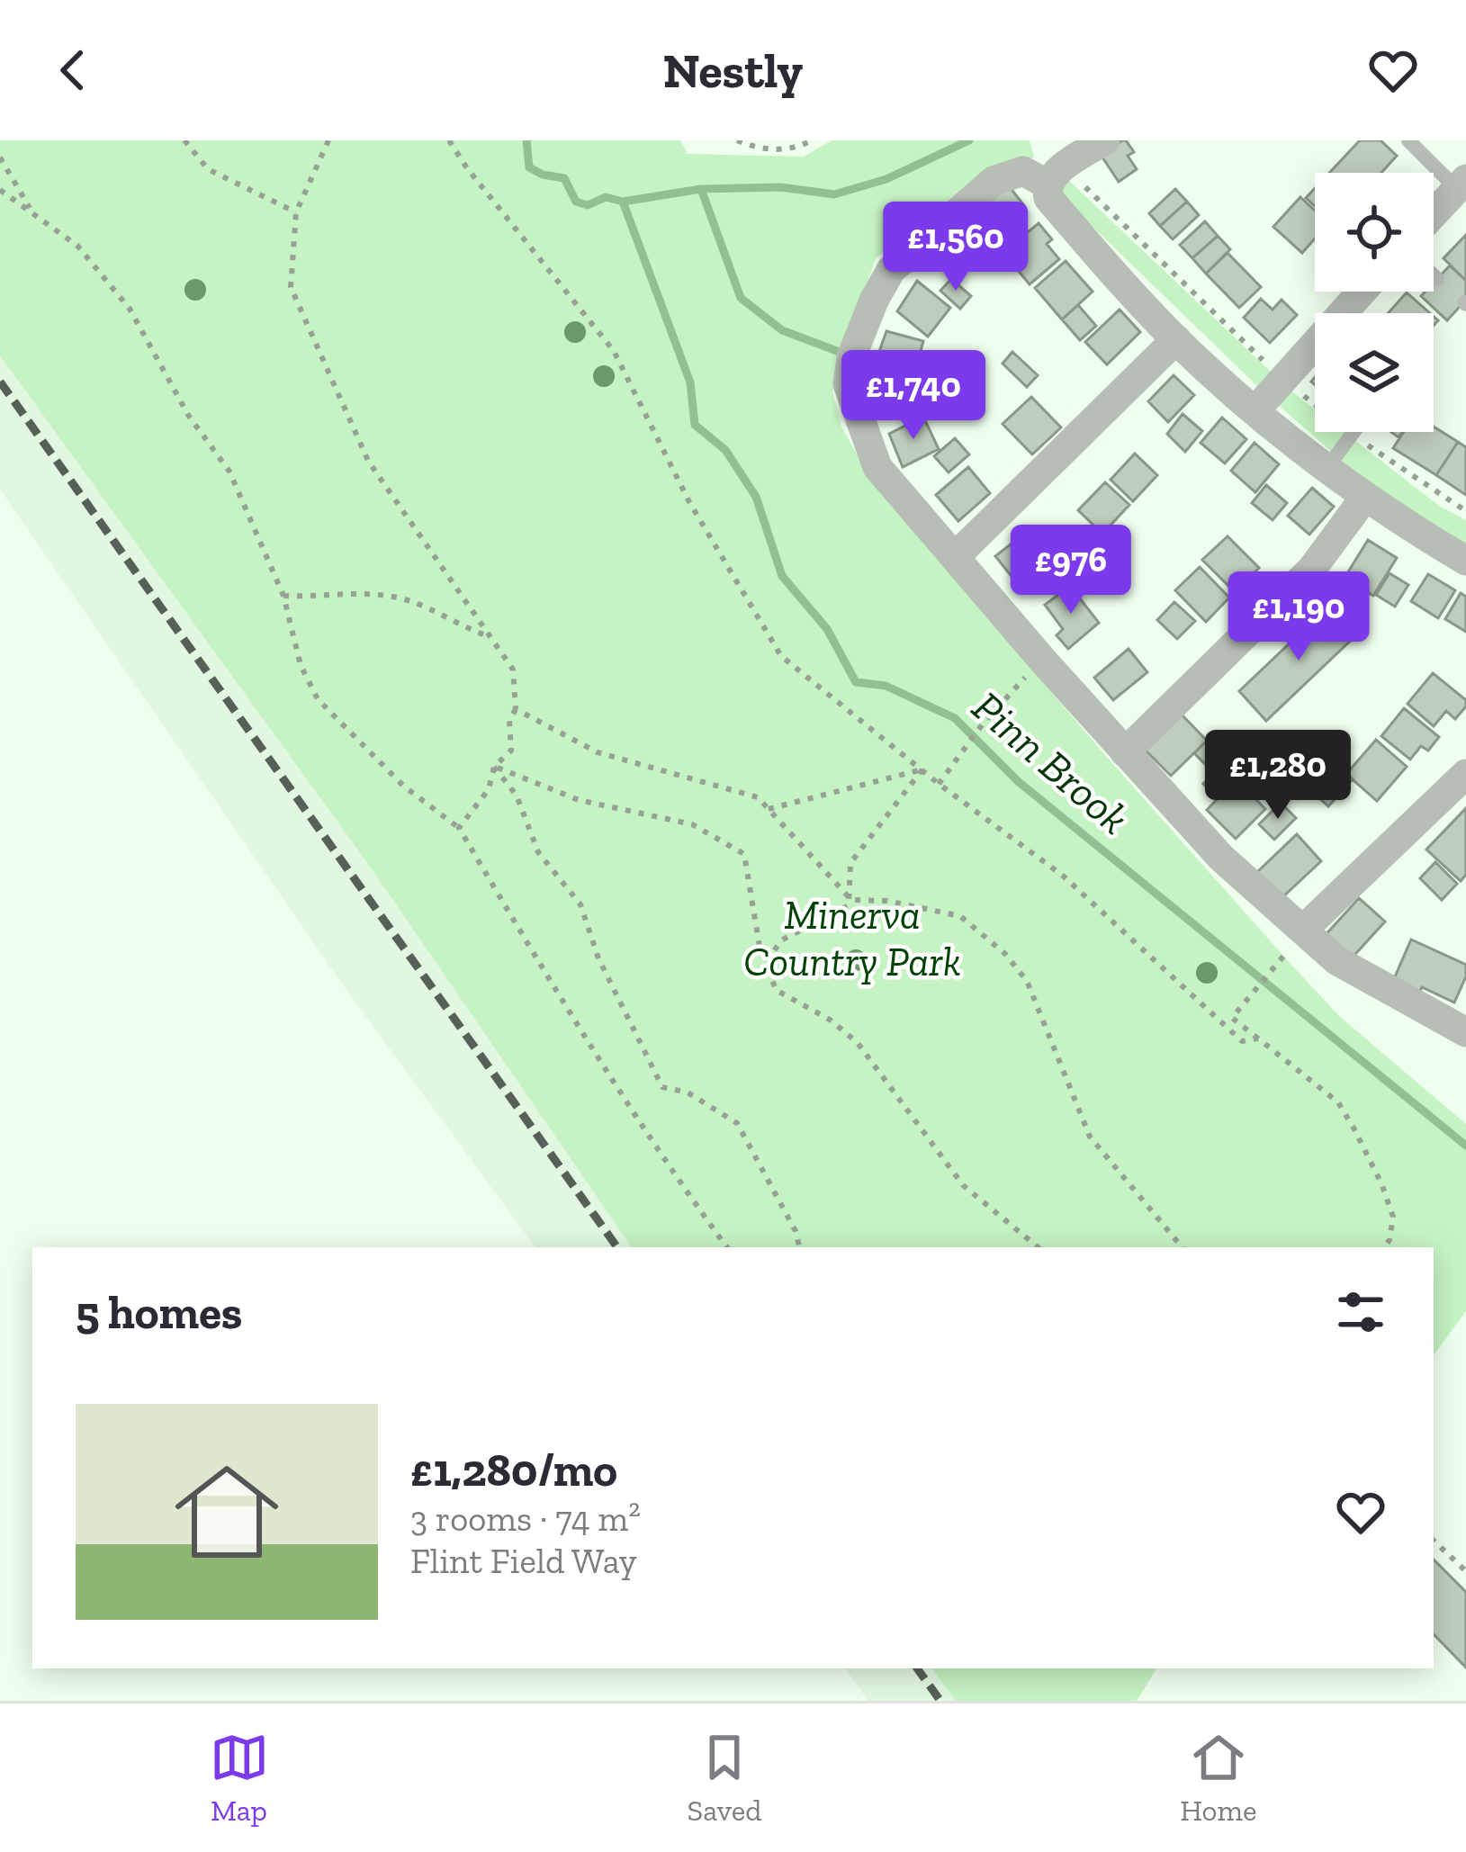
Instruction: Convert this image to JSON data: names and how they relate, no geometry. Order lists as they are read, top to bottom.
{
  "water": ["Pinn Brook"],
  "parks": ["Minerva Country Park"],
  "page": {
    "header": "Nestly",
    "price": [
      "£1,560",
      "£1,740",
      "£976",
      "£1,190",
      "£1,280"
    ],
    "heading": "5 homes",
    "list": [
      {
        "name": "£1,280/mo",
        "note": "3 rooms · 74 m² · Flint Field Way"
      }
    ],
    "tabs": ["Map", "Saved", "Home"]
  }
}
